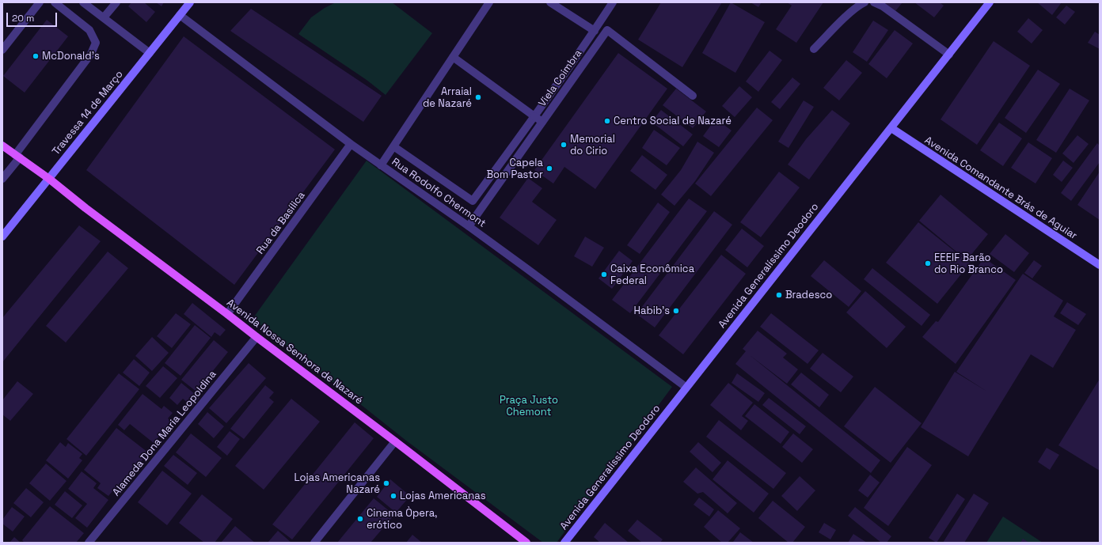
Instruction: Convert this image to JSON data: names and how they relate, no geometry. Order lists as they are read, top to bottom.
{
  "streets": {
    "main road": ["Avenida Nossa Senhora de Nazaré"],
    "street": [
      "Viela Coimbra",
      "Travessa 14 de Março",
      "Avenida Comandante Brás de Aguiar",
      "Rua Rodolfo Chermont",
      "Rua da Basílica",
      "Avenida Generalíssimo Deodoro",
      "Alameda Dona Maria Leopoldina"
    ]
  },
  "crossings": [
    ["Viela Coimbra", "Rua Rodolfo Chermont"],
    ["Travessa 14 de Março", "Rua Rodolfo Chermont"],
    ["Travessa 14 de Março", "Avenida Nossa Senhora de Nazaré"],
    ["Avenida Comandante Brás de Aguiar", "Avenida Generalíssimo Deodoro"],
    ["Rua Rodolfo Chermont", "Rua da Basílica"],
    ["Rua Rodolfo Chermont", "Avenida Generalíssimo Deodoro"],
    ["Rua da Basílica", "Avenida Nossa Senhora de Nazaré"],
    ["Avenida Nossa Senhora de Nazaré", "Alameda Dona Maria Leopoldina"]
  ],
  "parks": ["Praça Justo Chemont"],
  "places": [
    "McDonald's",
    "Arraial de Nazaré",
    "Centro Social de Nazaré",
    "Memorial do Cirio",
    "Capela Bom Pastor",
    "EEEIF Barão do Rio Branco",
    "Caixa Econômica Federal",
    "Bradesco",
    "Habib's",
    "Lojas Americanas Nazaré",
    "Lojas Americanas",
    "Cinema Òpera, erótico"
  ],
  "scale_bar": "20 m"
}
